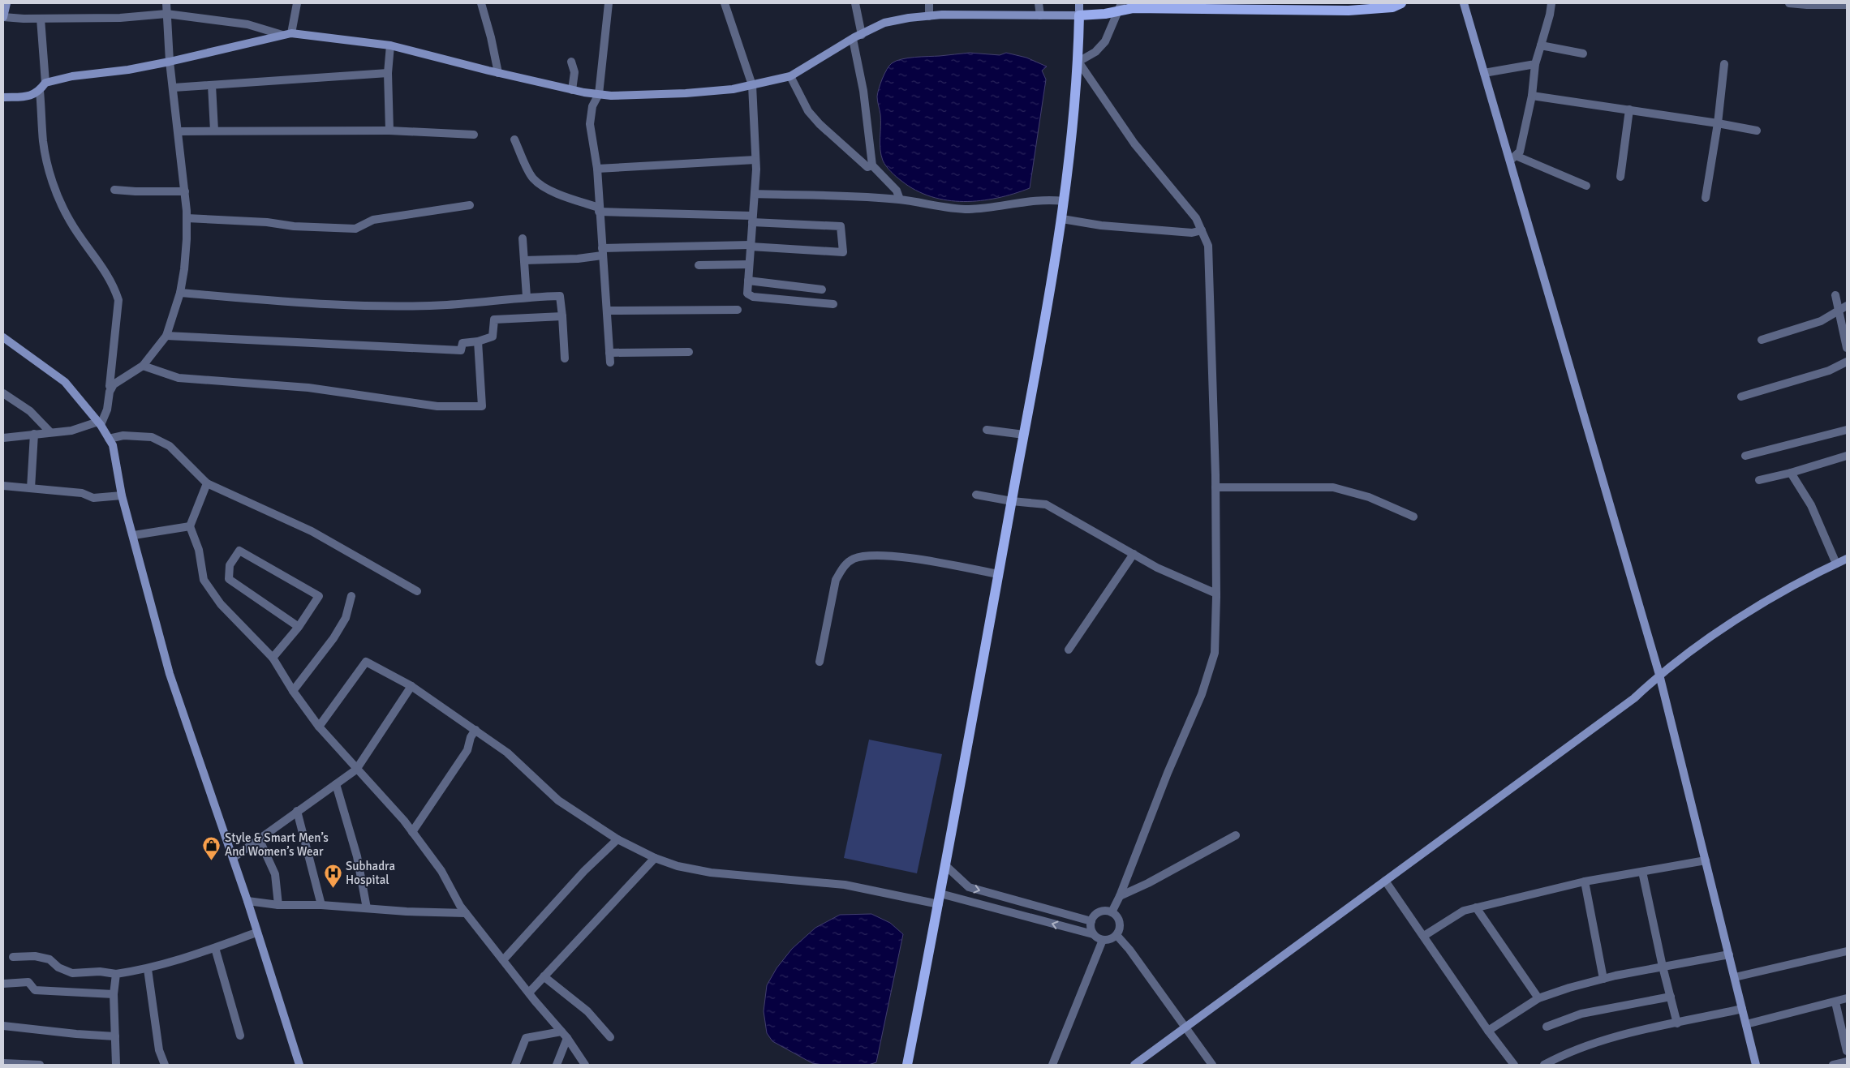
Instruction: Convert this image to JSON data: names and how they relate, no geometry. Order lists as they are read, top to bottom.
{
  "places": {
    "shop": ["Style & Smart Men’s And Women’s Wear"],
    "hospital": ["Subhadra Hospital"]
  }
}
